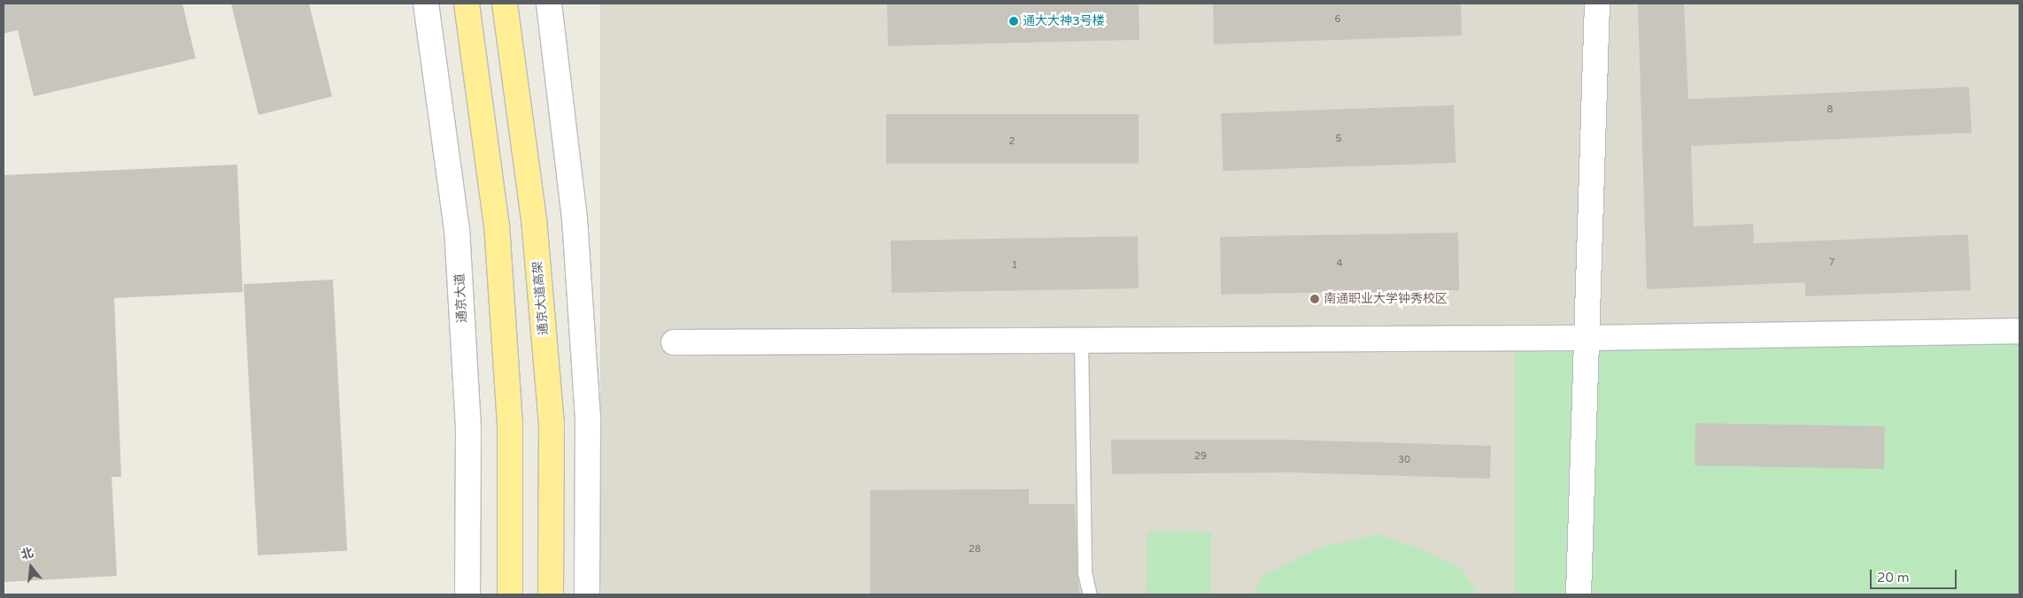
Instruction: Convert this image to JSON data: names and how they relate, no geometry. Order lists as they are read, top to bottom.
{
  "streets": {
    "highway": ["通京大道高架"],
    "street": ["通京大道"]
  },
  "places": ["通大大神3号楼", "南通职业大学钟秀校区"],
  "house_numbers": [
    "6",
    "8",
    "5",
    "2",
    "7",
    "4",
    "1",
    "29",
    "30",
    "28"
  ],
  "scale_bar": "20 m",
  "north": "top"
}
